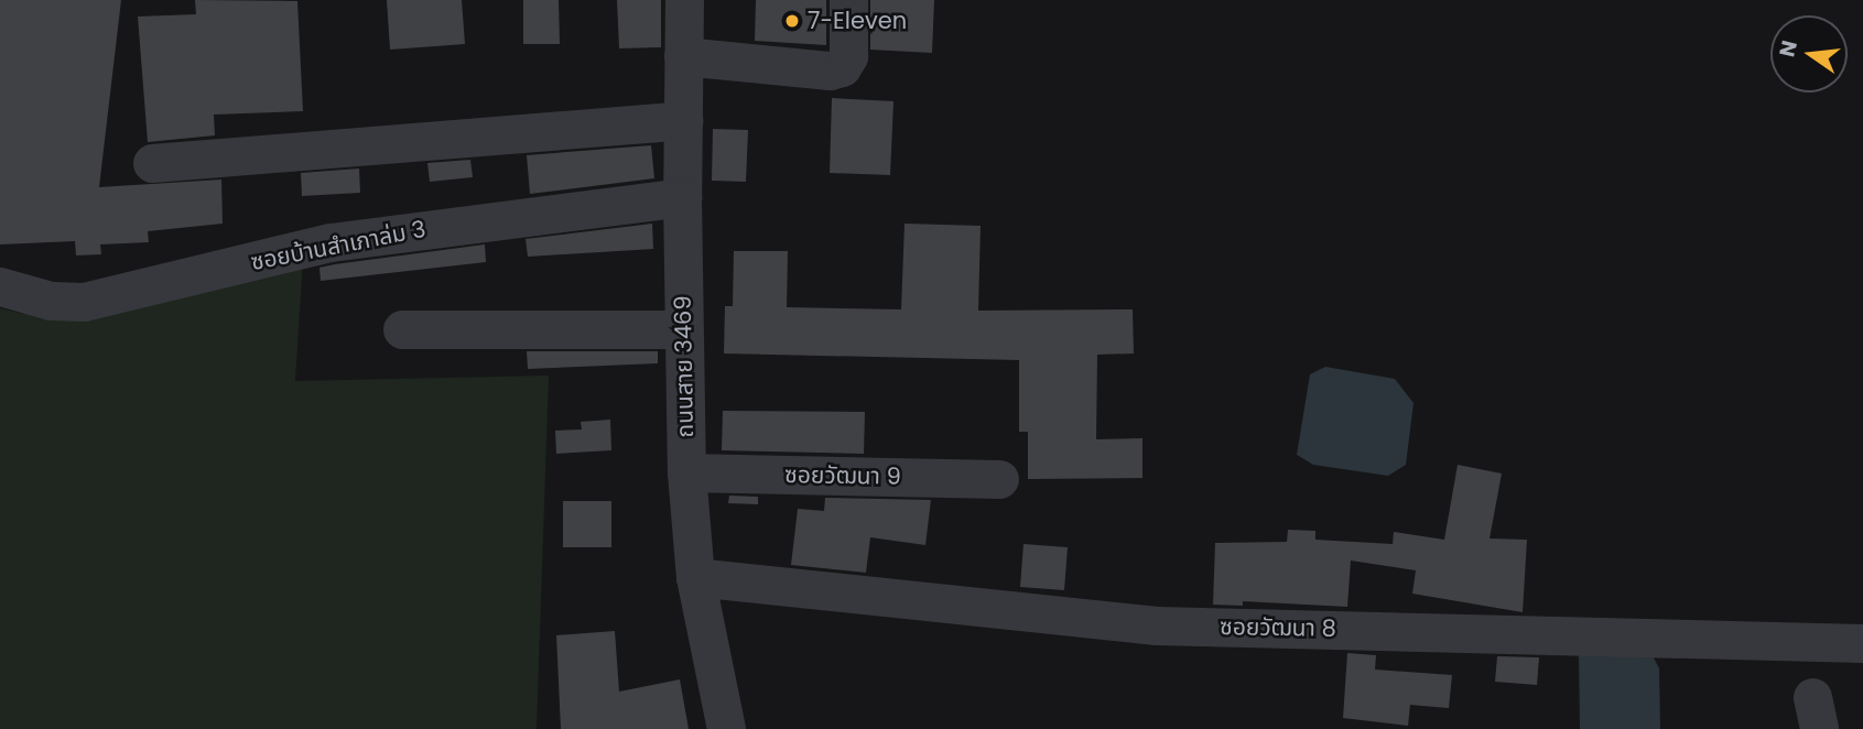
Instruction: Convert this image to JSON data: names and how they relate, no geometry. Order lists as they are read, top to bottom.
{
  "streets": {
    "street": [
      "ซอยบ้านสำเภาล่ม 3",
      "ถนนสาย 3469",
      "ซอยวัฒนา 9",
      "ซอยวัฒนา 8"
    ]
  },
  "crossings": [
    ["ซอยบ้านสำเภาล่ม 3", "ถนนสาย 3469"],
    ["ถนนสาย 3469", "ซอยวัฒนา 9"],
    ["ถนนสาย 3469", "ซอยวัฒนา 8"]
  ],
  "places": ["7-Eleven"],
  "north": "left"
}
